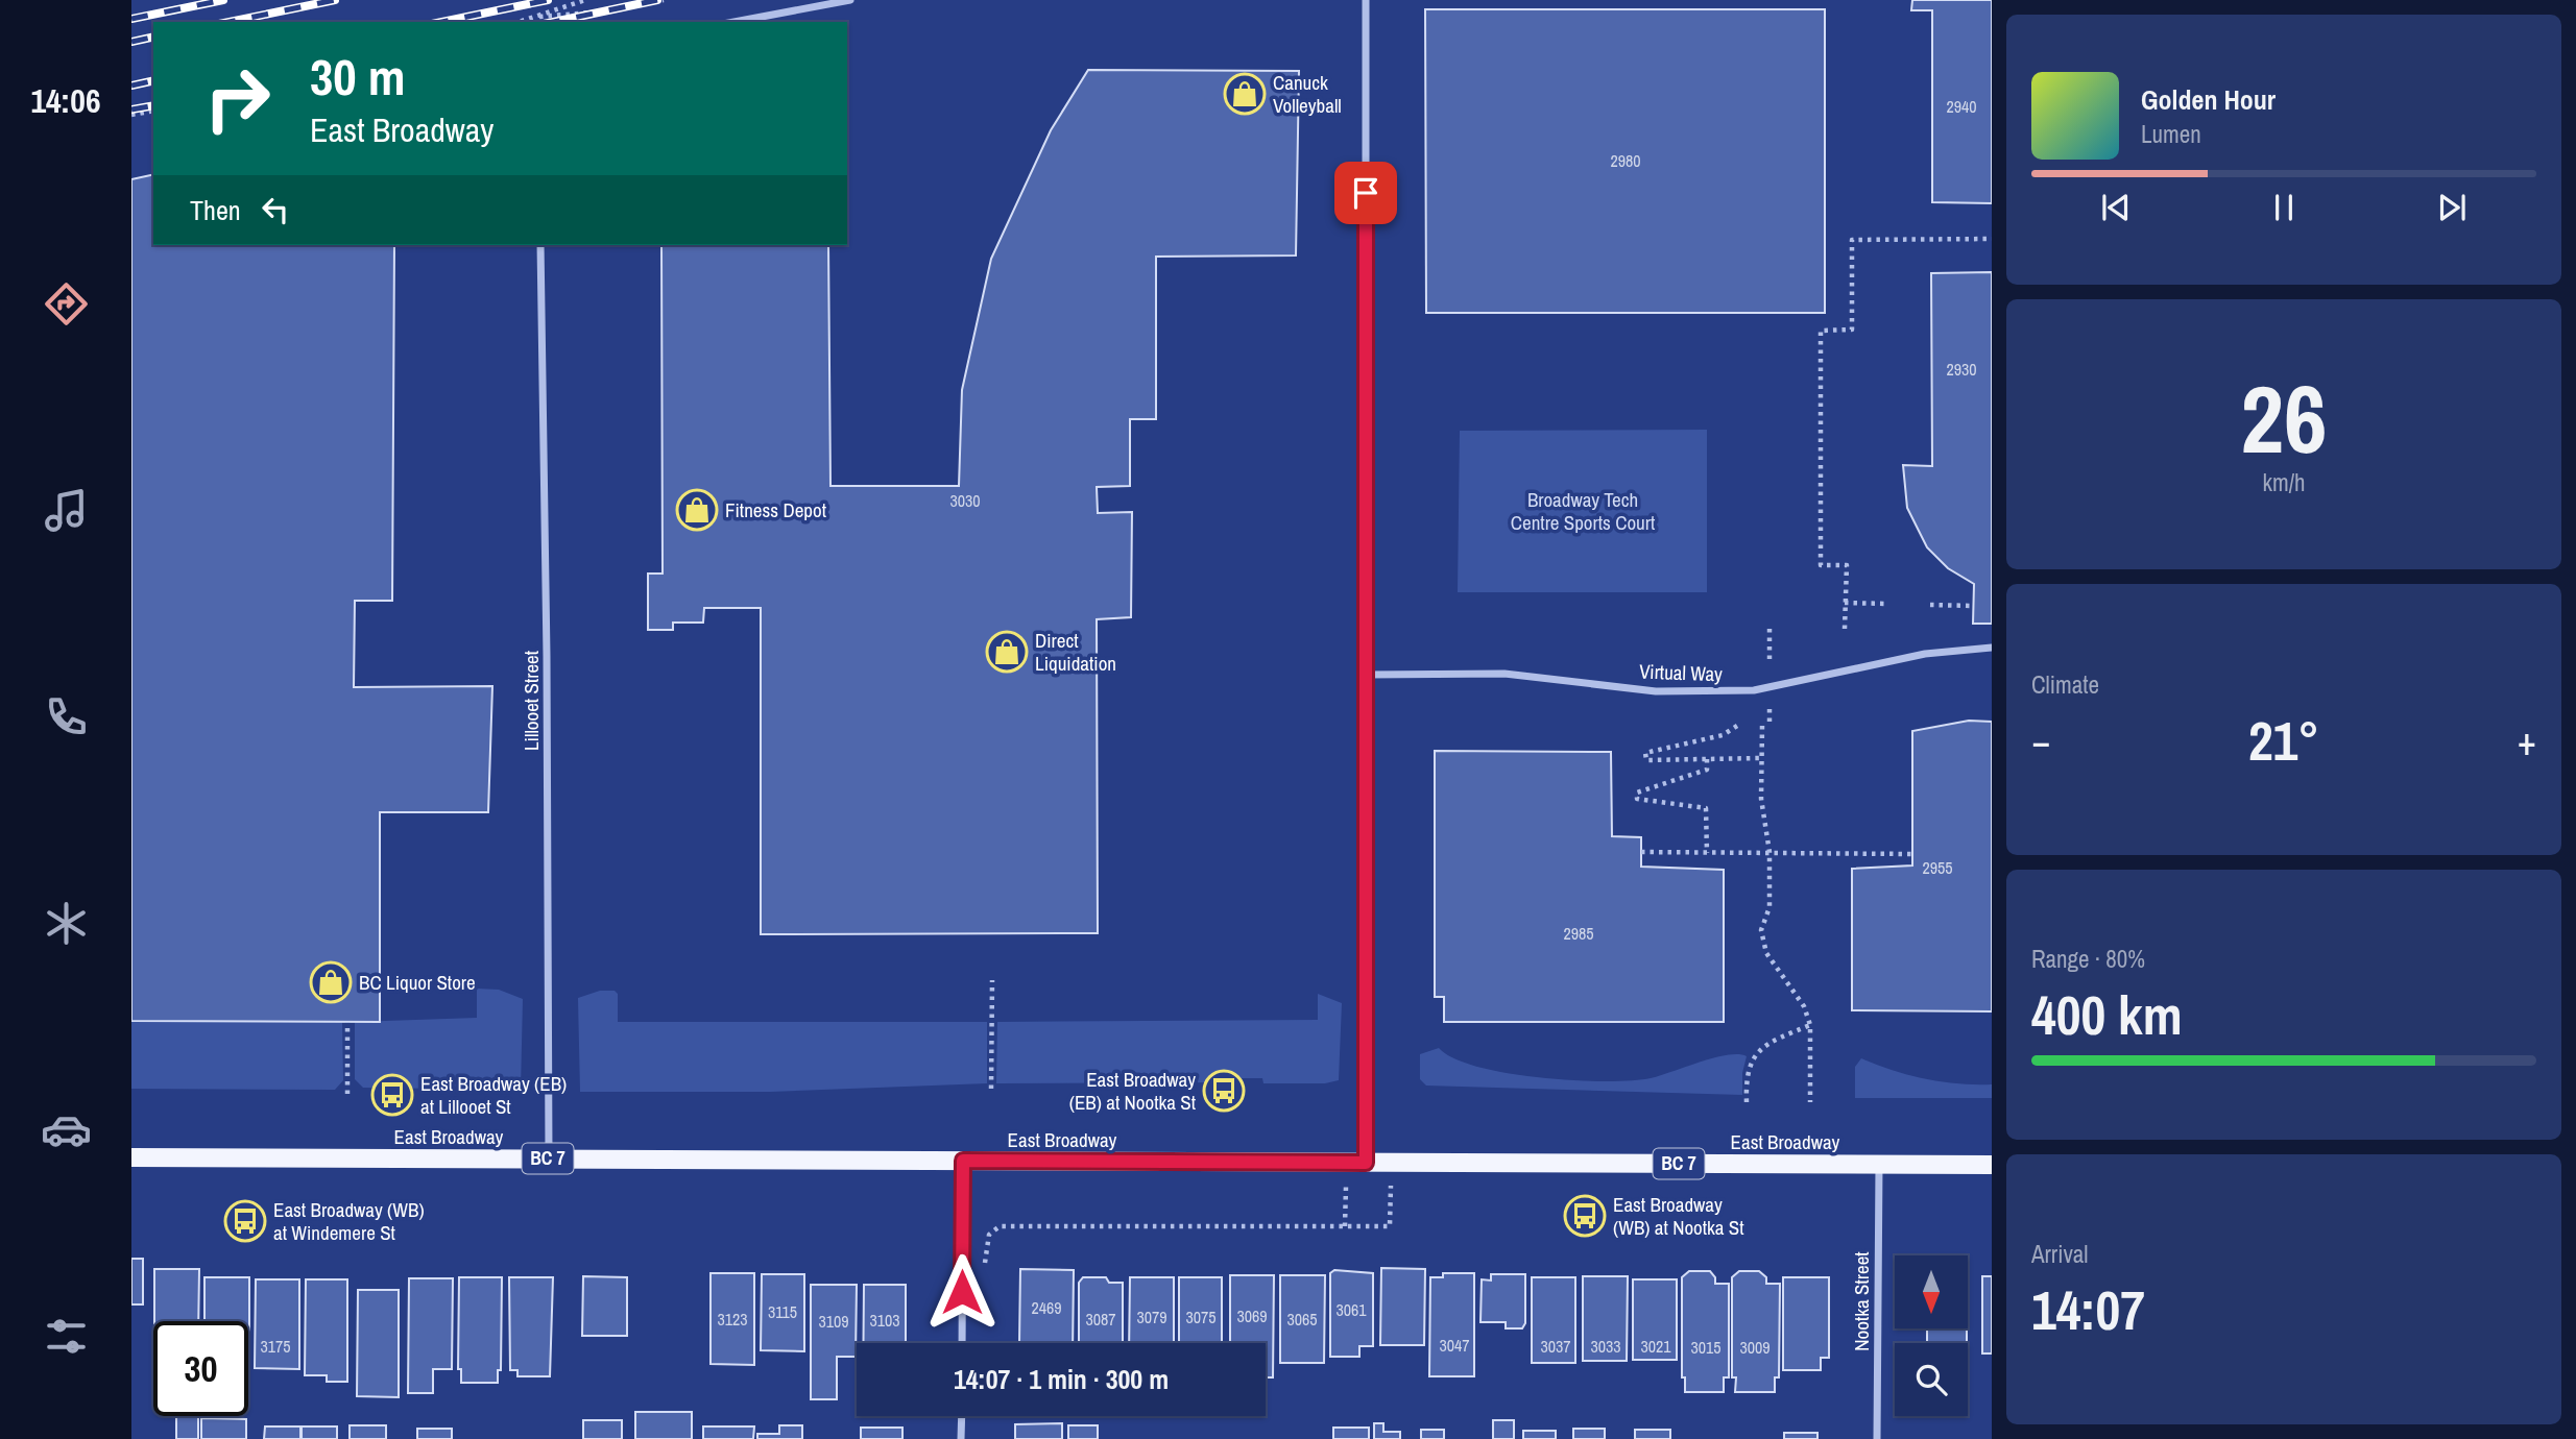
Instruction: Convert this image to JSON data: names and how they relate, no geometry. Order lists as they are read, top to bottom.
{
  "streets": {
    "main road": ["East Broadway", "BC 7"],
    "street": ["Virtual Way", "Lillooet Street", "Nootka Street"]
  },
  "crossings": [
    ["Lillooet Street", "East Broadway"],
    ["East Broadway", "Nootka Street"]
  ],
  "parks": ["Broadway Tech Centre Sports Court"],
  "places": {
    "shop": [
      "Canuck Volleyball",
      "Fitness Depot",
      "Direct Liquidation",
      "BC Liquor Store"
    ],
    "bus stop": [
      "East Broadway (EB) at Nootka St",
      "East Broadway (EB) at Lillooet St",
      "East Broadway (WB) at Nootka St",
      "East Broadway (WB) at Windemere St"
    ]
  },
  "house_numbers": [
    "2940",
    "2980",
    "2930",
    "3030",
    "2955",
    "2985",
    "2469",
    "3061",
    "3115",
    "3069",
    "3079",
    "3075",
    "3123",
    "3087",
    "3065",
    "3103",
    "3109",
    "3047",
    "3175",
    "3037",
    "3033",
    "3021",
    "3015",
    "3009"
  ],
  "north": "bottom",
  "page": {
    "tabs": "14:06",
    "turn": ["30 m", "East Broadway"],
    "song": ["Golden Hour", "Lumen"],
    "then": "Then",
    "tile": [
      ["26", "km/h"],
      "Climate",
      ["Range · 80%", "400 km"],
      ["Arrival", "14:07"]
    ],
    "heat": ["−", "21°", "+"],
    "limit": "30",
    "trip": "14:07 · 1 min · 300 m"
  }
}
